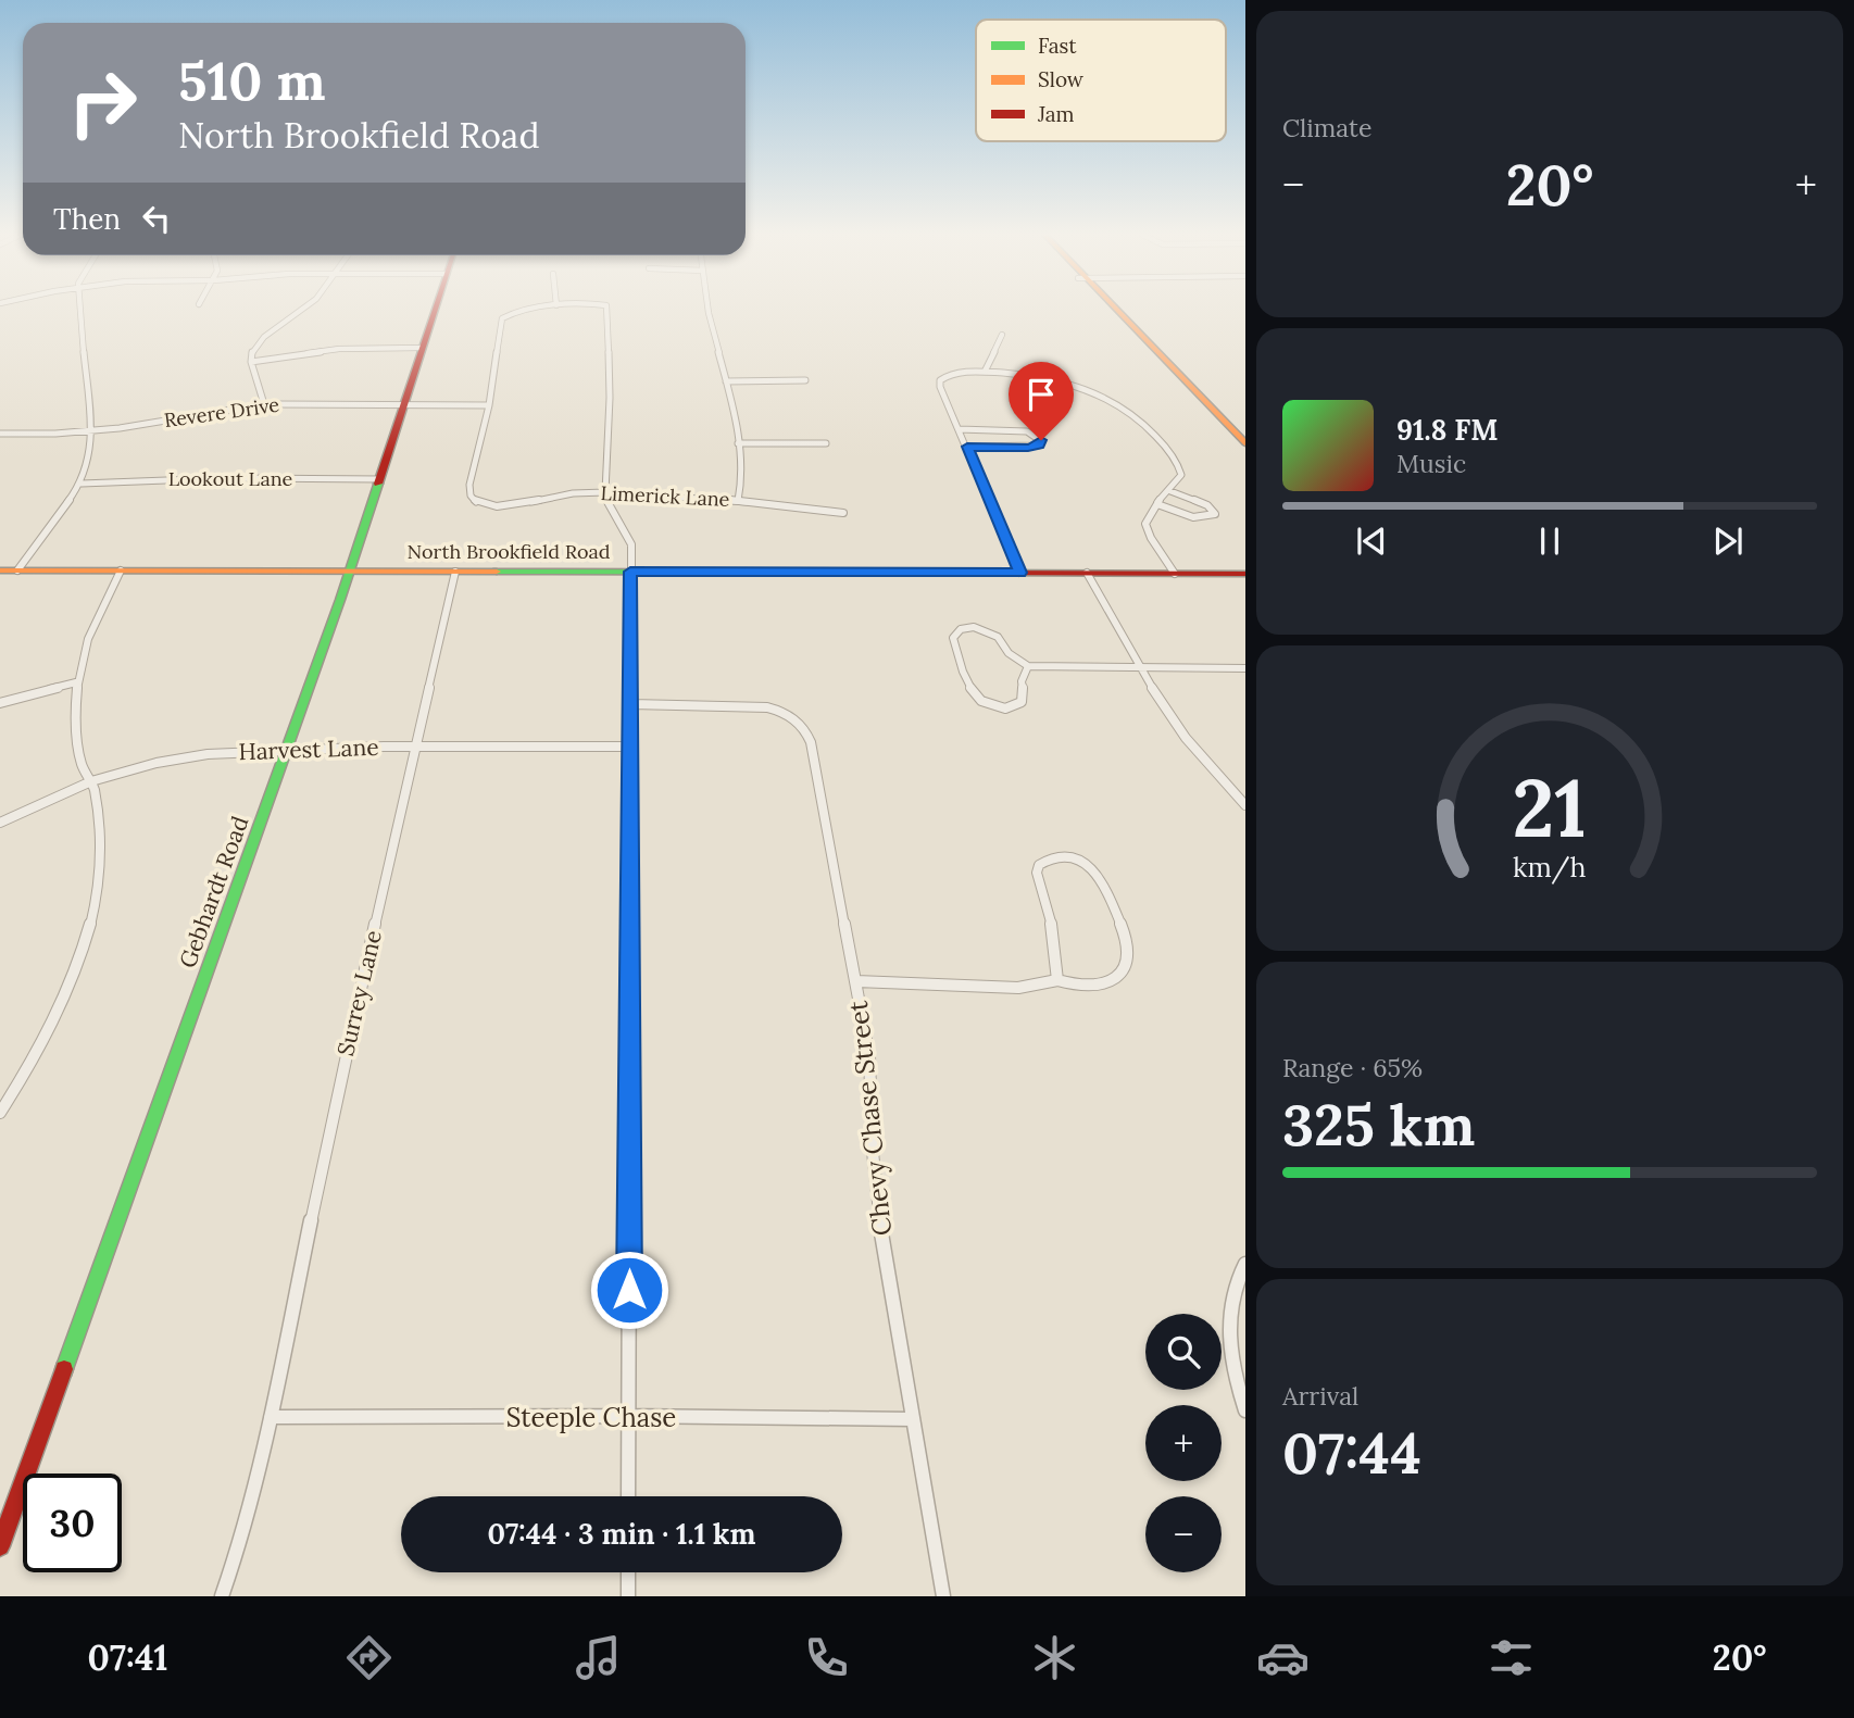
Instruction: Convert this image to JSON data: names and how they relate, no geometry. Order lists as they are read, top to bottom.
{
  "streets": {
    "street": [
      "Revere Drive",
      "Lookout Lane",
      "Limerick Lane",
      "North Brookfield Road",
      "Harvest Lane",
      "Gebhardt Road",
      "Surrey Lane",
      "Chevy Chase Street",
      "Steeple Chase"
    ]
  },
  "crossings": [
    ["Revere Drive", "Limerick Lane"],
    ["Revere Drive", "Gebhardt Road"],
    ["Lookout Lane", "Gebhardt Road"],
    ["North Brookfield Road", "Gebhardt Road"],
    ["North Brookfield Road", "Surrey Lane"],
    ["Harvest Lane", "Gebhardt Road"],
    ["Harvest Lane", "Surrey Lane"],
    ["Surrey Lane", "Steeple Chase"],
    ["Chevy Chase Street", "Steeple Chase"]
  ],
  "legend": ["Fast", "Slow", "Jam"],
  "page": {
    "tile": [
      "Climate",
      ["Range · 65%", "325 km"],
      ["Arrival", "07:44"]
    ],
    "turn": ["510 m", "North Brookfield Road"],
    "heat": ["−", "20°", "+"],
    "then": "Then",
    "song": ["91.8 FM", "Music"],
    "map_buttons": ["+", "−"],
    "limit": "30",
    "trip": "07:44 · 3 min · 1.1 km",
    "tabs": ["07:41", "20°"],
    "gauge": ["21", "km/h"]
  }
}
